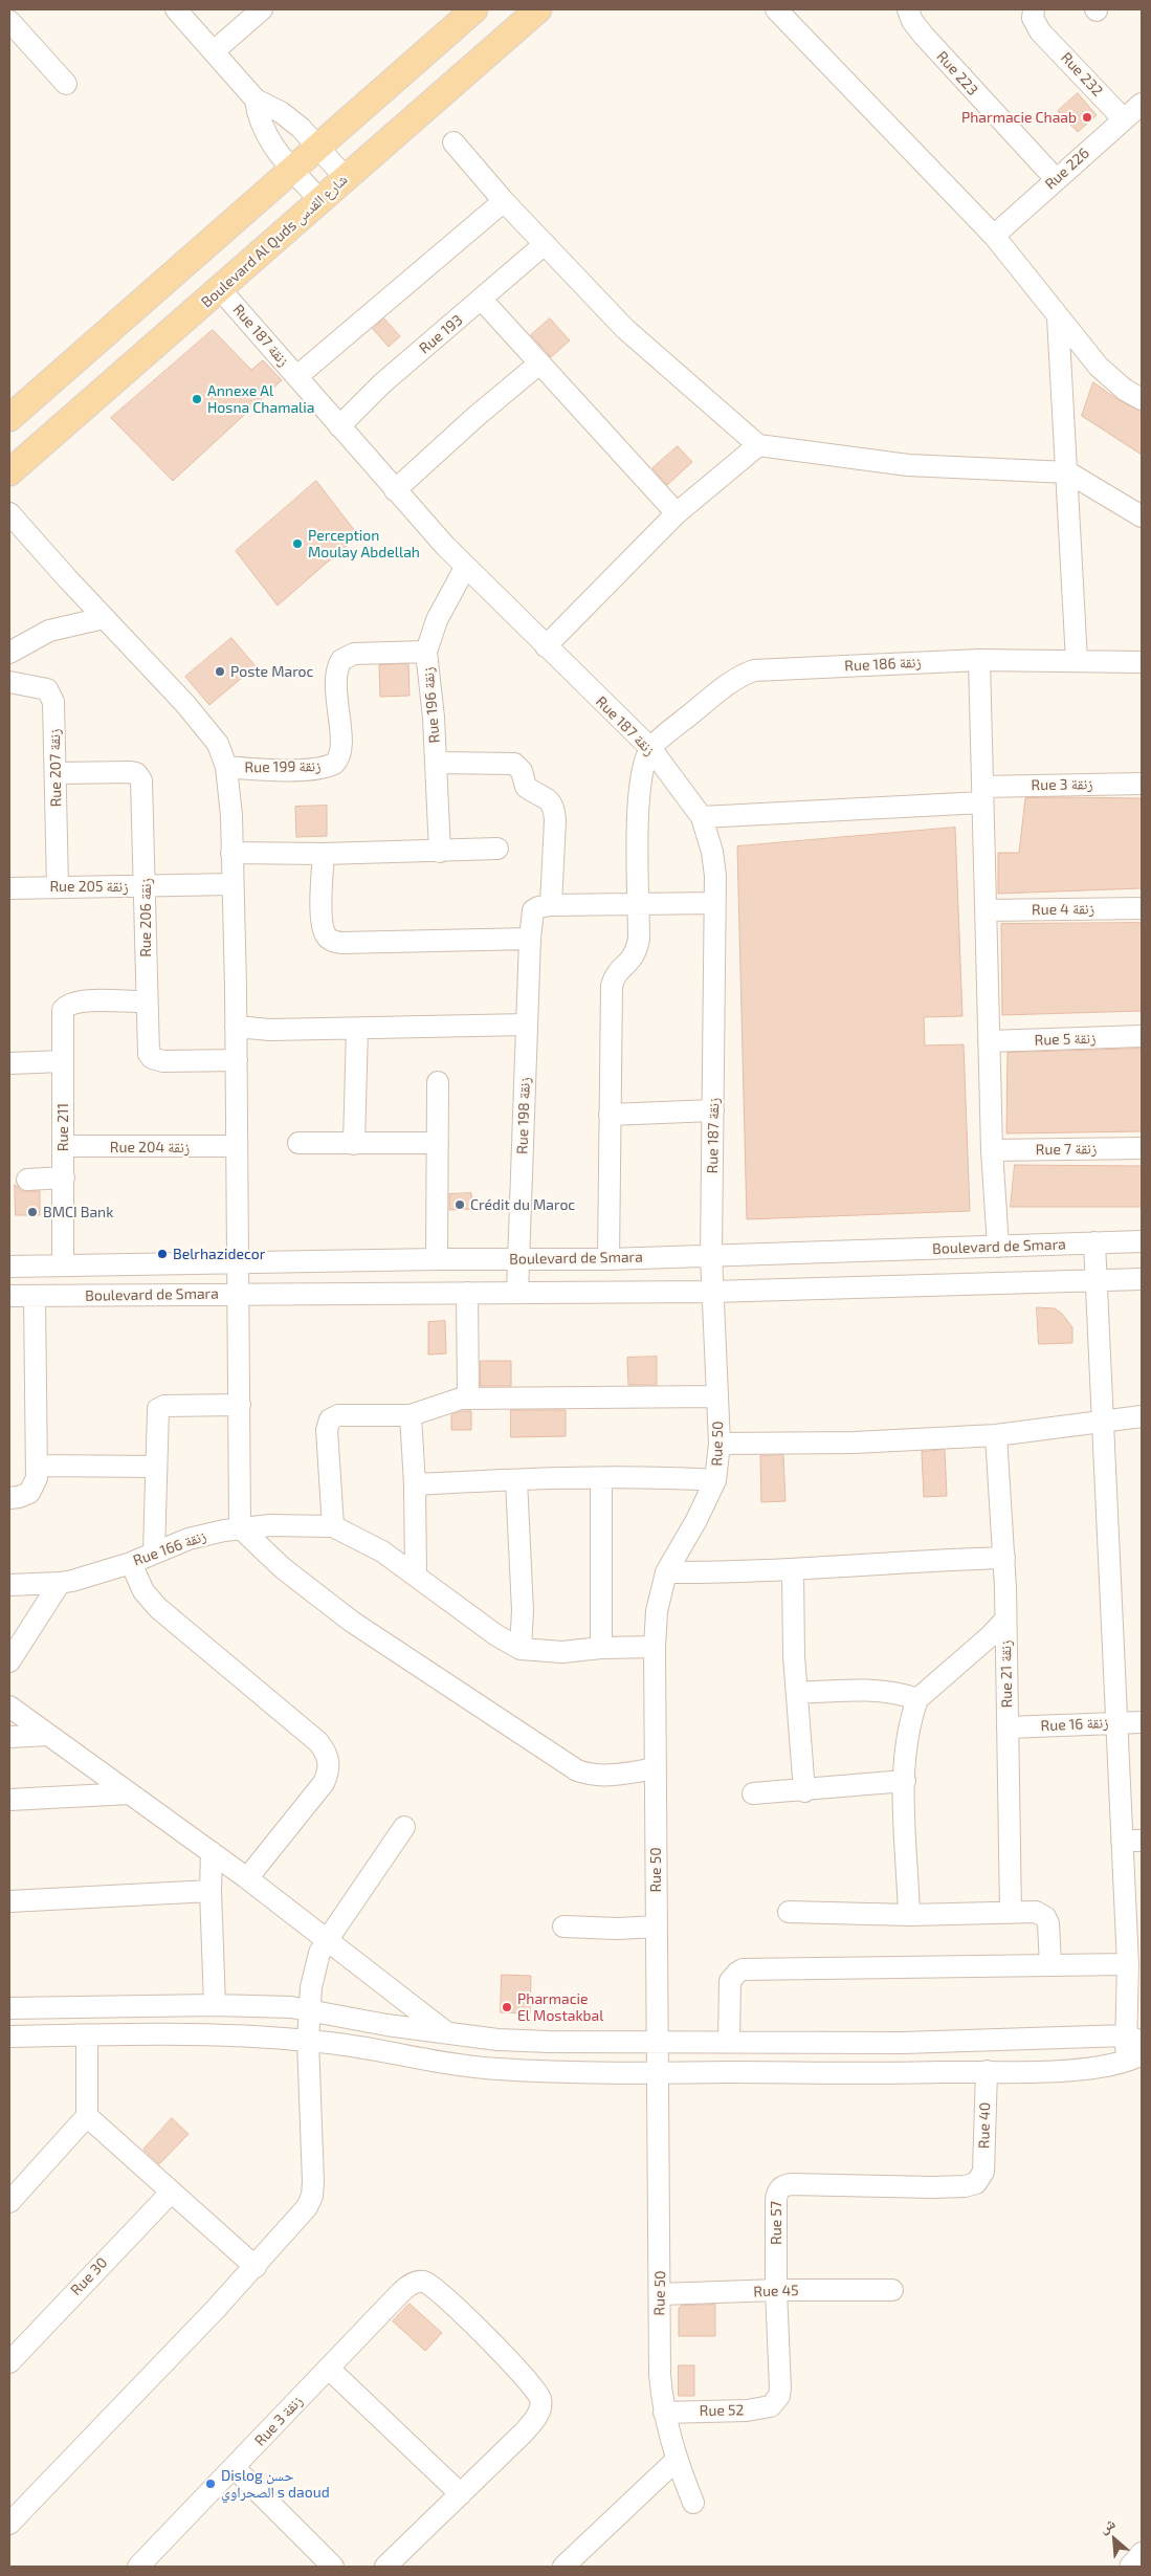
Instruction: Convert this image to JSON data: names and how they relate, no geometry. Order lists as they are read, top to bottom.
{
  "streets": {
    "main road": ["Boulevard Al Quds شارع القدس"],
    "street": [
      "Rue 223",
      "Rue 232",
      "Rue 226",
      "Rue 193",
      "Rue 187 زنقة",
      "Rue 186 زنقة",
      "Rue 196 زنقة",
      "Rue 199 زنقة",
      "Rue 207 زنقة",
      "Rue 3 زنقة",
      "Rue 205 زنقة",
      "Rue 4 زنقة",
      "Rue 206 زنقة",
      "Rue 5 زنقة",
      "Rue 198 زنقة",
      "Rue 211",
      "Rue 204 زنقة",
      "Rue 7 زنقة",
      "Boulevard de Smara",
      "Rue 50",
      "Rue 166 زنقة",
      "Rue 21 زنقة",
      "Rue 16 زنقة",
      "Rue 40",
      "Rue 57",
      "Rue 30",
      "Rue 45",
      "Rue 52"
    ]
  },
  "crossings": [
    ["Rue 223", "Rue 226"],
    ["Rue 232", "Rue 226"],
    ["Boulevard Al Quds شارع القدس", "Rue 187 زنقة"],
    ["Rue 193", "Rue 187 زنقة"],
    ["Rue 187 زنقة", "Rue 186 زنقة"],
    ["Rue 187 زنقة", "Rue 196 زنقة"],
    ["Rue 187 زنقة", "Rue 3 زنقة"],
    ["Rue 187 زنقة", "Boulevard de Smara"],
    ["Rue 187 زنقة", "Rue 50"],
    ["Rue 196 زنقة", "Rue 199 زنقة"],
    ["Rue 196 زنقة", "Rue 198 زنقة"],
    ["Rue 207 زنقة", "Rue 205 زنقة"],
    ["Rue 207 زنقة", "Rue 206 زنقة"],
    ["Rue 205 زنقة", "Rue 206 زنقة"],
    ["Rue 206 زنقة", "Rue 211"],
    ["Rue 198 زنقة", "Boulevard de Smara"],
    ["Rue 211", "Rue 204 زنقة"],
    ["Rue 211", "Boulevard de Smara"],
    ["Boulevard de Smara", "Rue 50"],
    ["Rue 50", "Rue 45"],
    ["Rue 50", "Rue 52"],
    ["Rue 21 زنقة", "Rue 16 زنقة"],
    ["Rue 40", "Rue 57"],
    ["Rue 57", "Rue 45"],
    ["Rue 57", "Rue 52"]
  ],
  "places": [
    "Pharmacie Chaab",
    "Annexe Al Hosna Chamalia",
    "Perception Moulay Abdellah",
    "Poste Maroc",
    "Crédit du Maroc",
    "BMCI Bank",
    "Belrhazidecor",
    "Pharmacie El Mostakbal",
    "Dislog حسن الصحراوي s daoud"
  ],
  "north": "top left"
}
